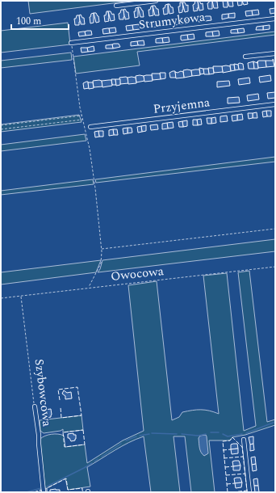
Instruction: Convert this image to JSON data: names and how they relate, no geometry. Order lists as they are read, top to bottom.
{
  "streets": {
    "street": ["Strumykowa", "Przyjemna", "Szybowcowa"],
    "path": ["Owocowa"]
  },
  "crossings": [
    ["Owocowa", "Szybowcowa"]
  ],
  "scale_bar": "100 m"
}
